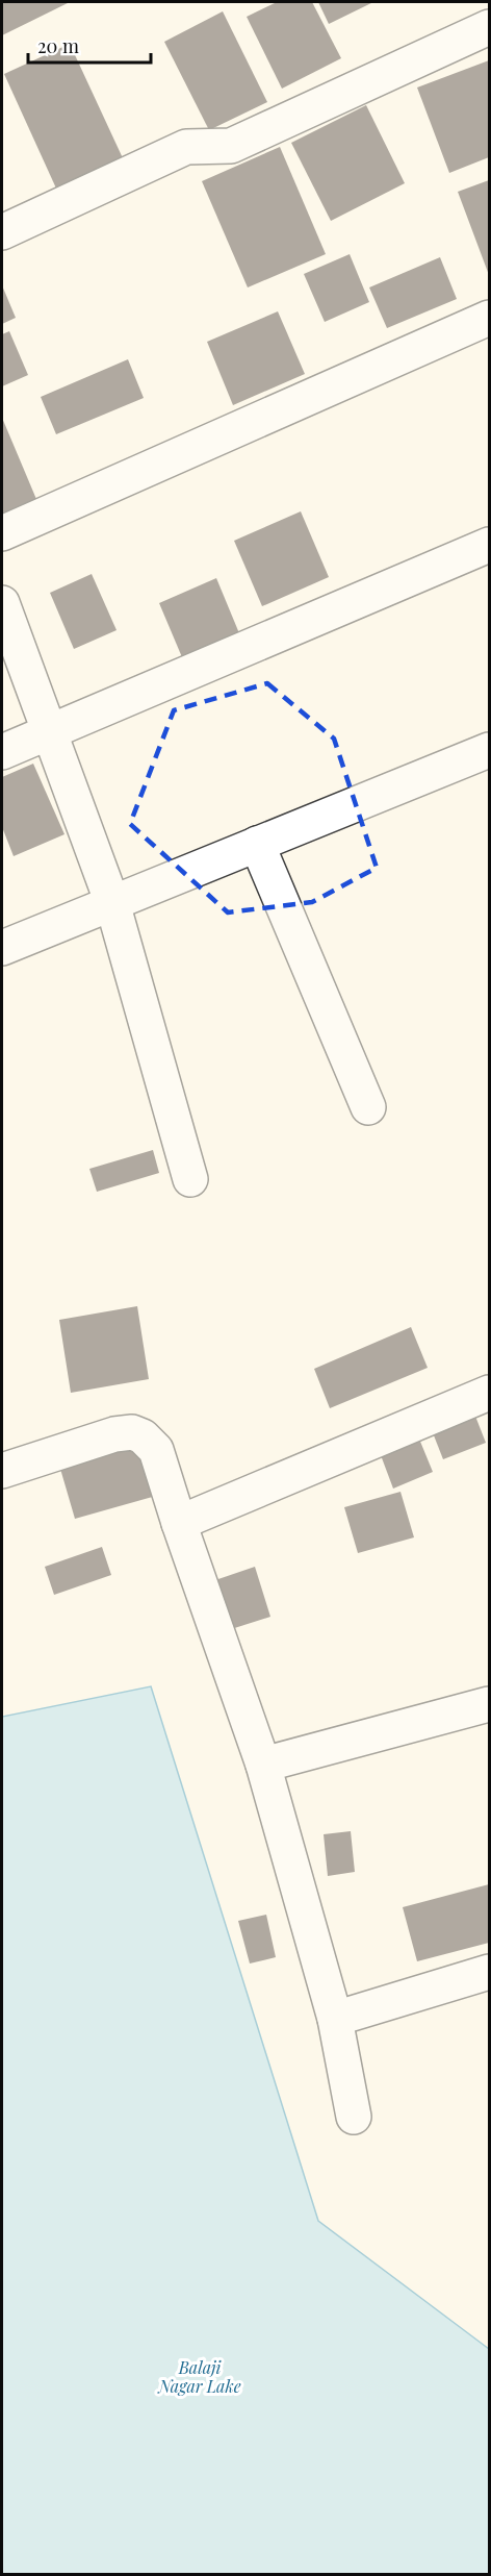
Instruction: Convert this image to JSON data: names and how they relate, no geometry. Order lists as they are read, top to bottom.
{
  "water": ["Balaji Nagar Lake"],
  "scale_bar": "20 m"
}
